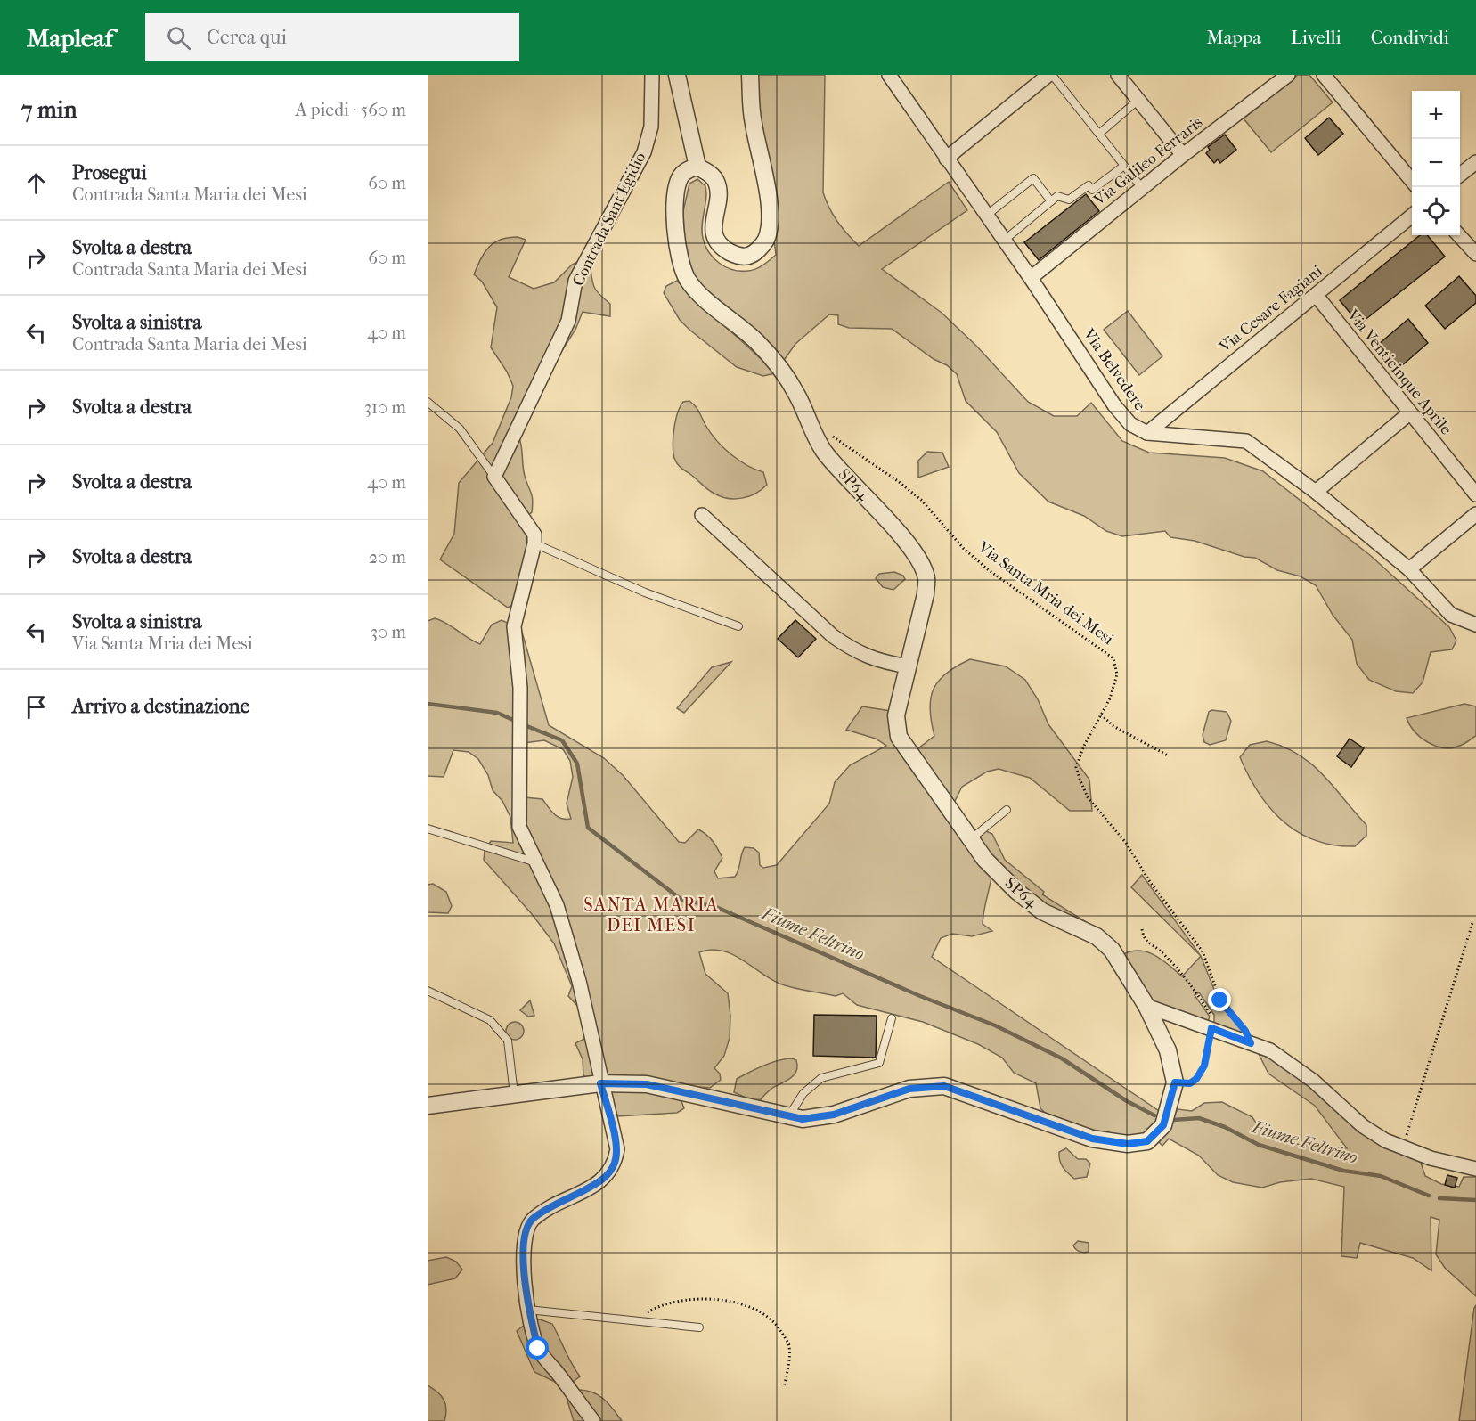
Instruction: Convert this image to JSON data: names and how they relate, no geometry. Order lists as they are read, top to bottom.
{
  "streets": {
    "street": [
      "Via Galileo Ferraris",
      "Contrada Sant'Egidio",
      "Via Cesare Fagiani",
      "Via Belvedere",
      "Via Venticinque Aprile",
      "SP64"
    ],
    "path": ["Via Santa Mria dei Mesi"]
  },
  "crossings": [
    ["Via Galileo Ferraris", "Via Belvedere"],
    ["Via Cesare Fagiani", "Via Belvedere"],
    ["Via Cesare Fagiani", "Via Venticinque Aprile"],
    ["SP64", "Via Santa Mria dei Mesi"]
  ],
  "districts": ["SANTA MARIA DEI MESI"],
  "water": ["Fiume Feltrino"],
  "page": {
    "header": "Mapleaf",
    "search": "Cerca qui",
    "nav": ["Mappa", "Livelli", "Condividi"],
    "heading": ["7 min", "A piedi · 560 m"],
    "map_buttons": ["+", "−"],
    "list": [
      ["Prosegui", "Contrada Santa Maria dei Mesi", "60 m"],
      ["Svolta a destra", "Contrada Santa Maria dei Mesi", "60 m"],
      ["Svolta a sinistra", "Contrada Santa Maria dei Mesi", "40 m"],
      ["Svolta a destra", "310 m"],
      ["Svolta a destra", "40 m"],
      ["Svolta a destra", "20 m"],
      ["Svolta a sinistra", "Via Santa Mria dei Mesi", "30 m"],
      "Arrivo a destinazione"
    ]
  }
}
